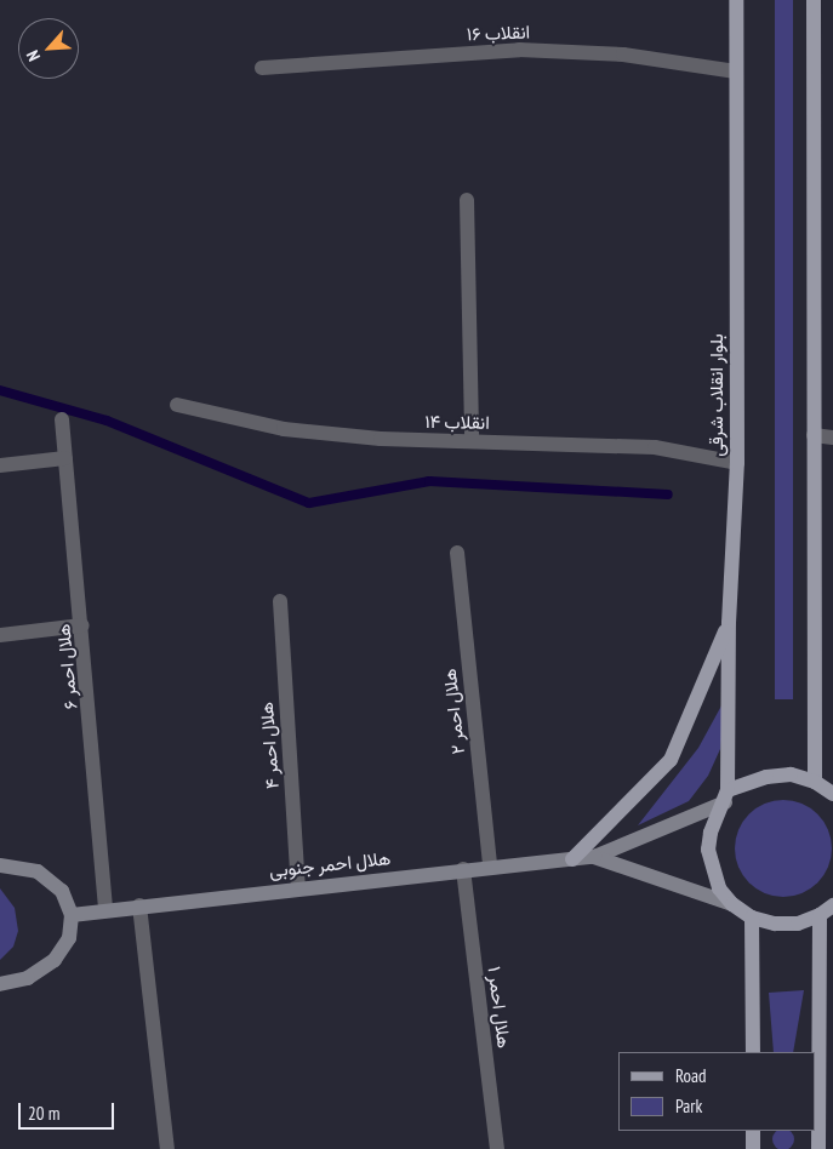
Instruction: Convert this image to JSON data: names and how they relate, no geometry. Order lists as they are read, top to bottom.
{
  "streets": {
    "main road": ["بلوار انقلاب شرقی", "هلال احمر جنوبی"],
    "street": [
      "انقلاب ۱۶",
      "انقلاب ۱۴",
      "هلال احمر ۶",
      "هلال احمر ۲",
      "هلال احمر ۴",
      "هلال احمر ۱"
    ]
  },
  "crossings": [
    ["انقلاب ۱۶", "بلوار انقلاب شرقی"],
    ["بلوار انقلاب شرقی", "انقلاب ۱۴"],
    ["بلوار انقلاب شرقی", "هلال احمر جنوبی"],
    ["هلال احمر ۶", "هلال احمر جنوبی"],
    ["هلال احمر ۲", "هلال احمر جنوبی"],
    ["هلال احمر ۴", "هلال احمر جنوبی"],
    ["هلال احمر جنوبی", "هلال احمر ۱"]
  ],
  "legend": ["Road", "Park"],
  "scale_bar": "20 m",
  "north": "bottom left"
}
